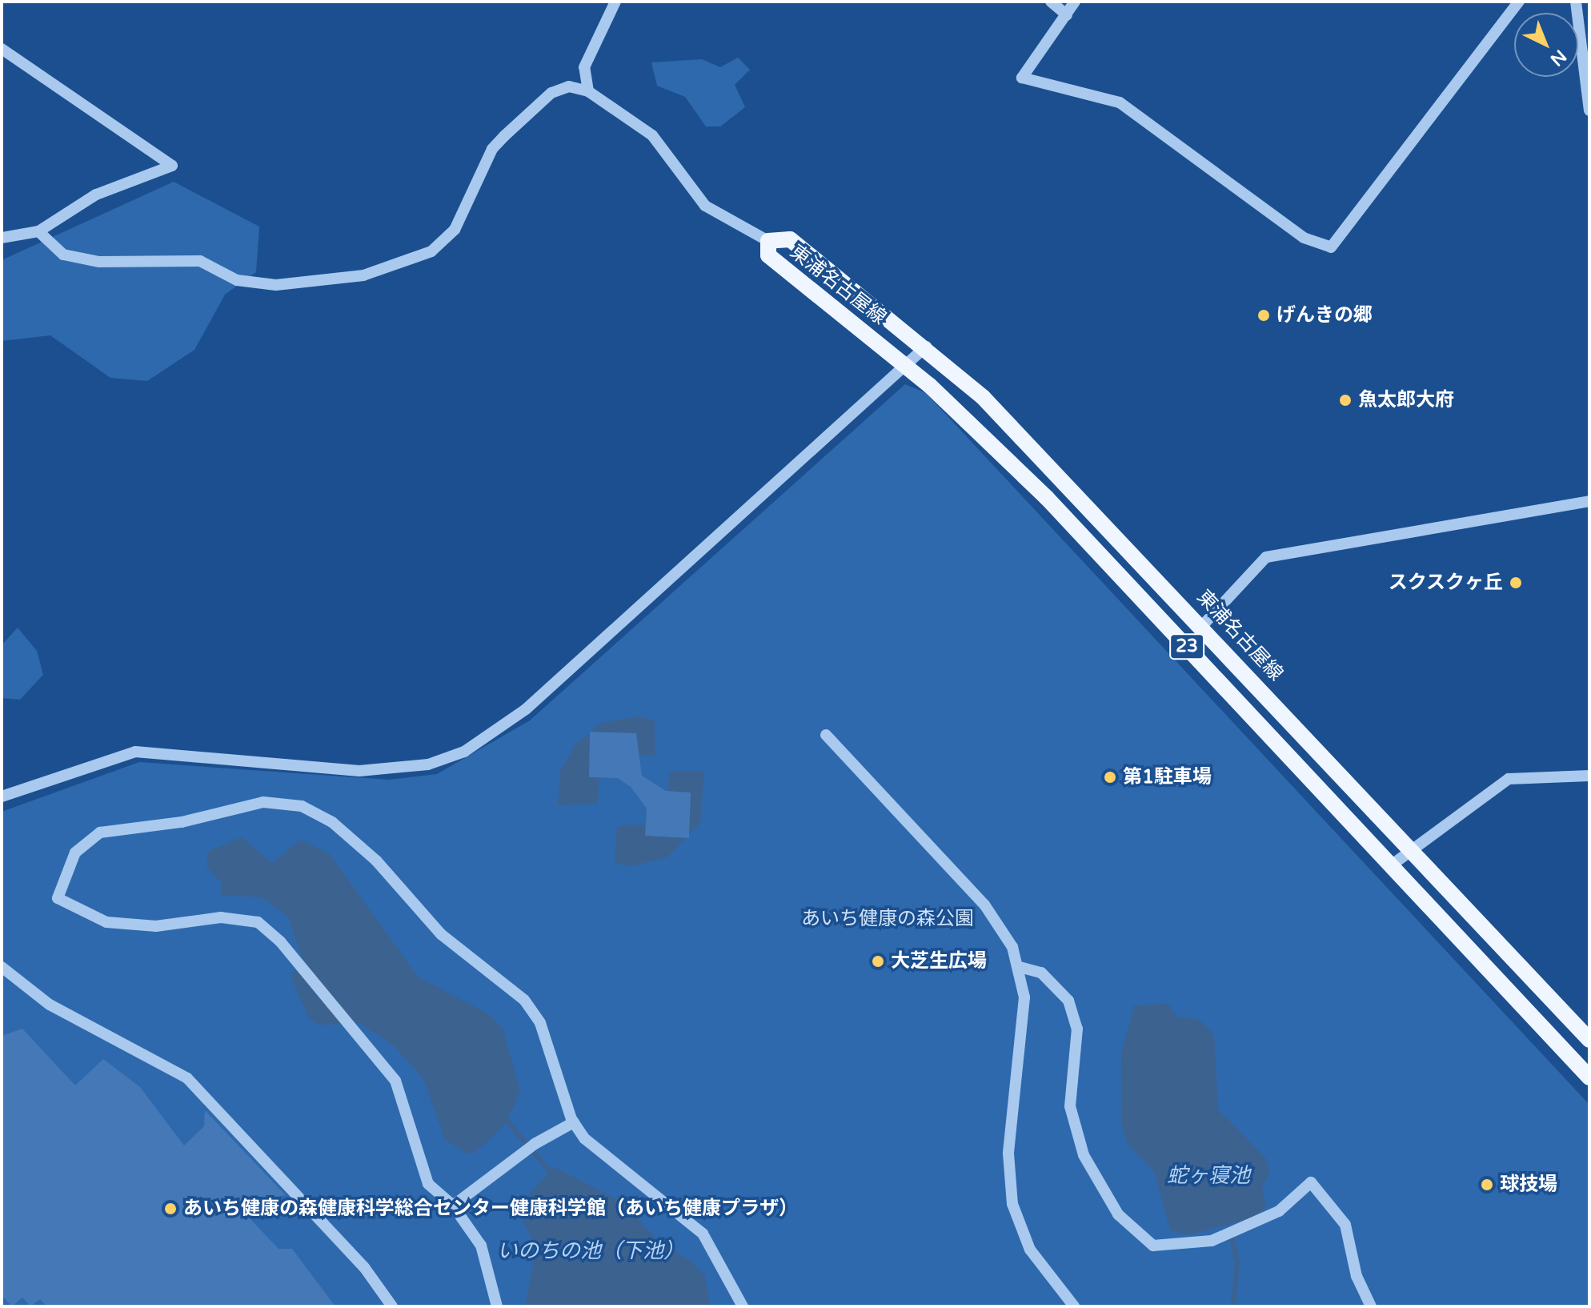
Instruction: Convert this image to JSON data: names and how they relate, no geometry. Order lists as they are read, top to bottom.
{
  "streets": {
    "main road": ["東浦名古屋線", "23"]
  },
  "water": ["蛇ヶ寝池", "いのちの池（下池）"],
  "parks": ["あいち健康の森公園"],
  "places": [
    "げんきの郷",
    "魚太郎大府",
    "スクスクヶ丘",
    "第1駐車場",
    "大芝生広場",
    "球技場",
    "あいち健康の森健康科学総合センター健康科学館（あいち健康プラザ）"
  ],
  "north": "bottom right"
}
